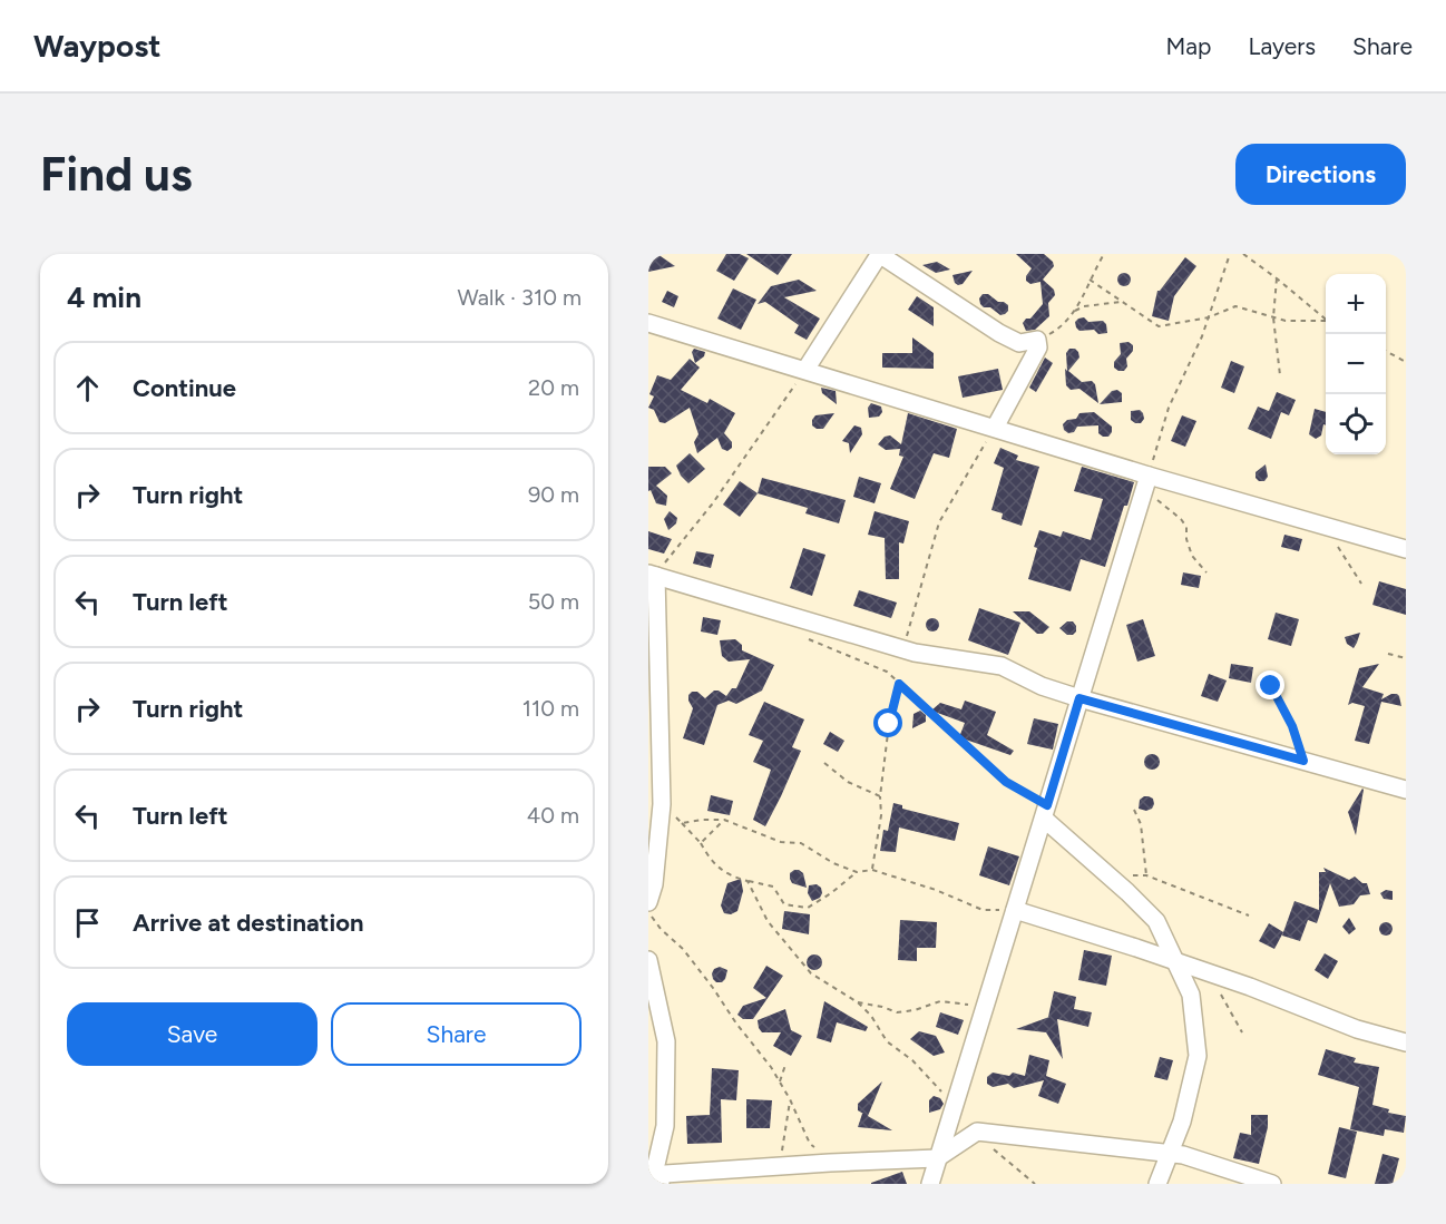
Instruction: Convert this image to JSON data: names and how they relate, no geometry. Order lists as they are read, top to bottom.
{
  "page": {
    "header": "Waypost",
    "nav": ["Map", "Layers", "Share"],
    "buttons": [
      "Directions",
      ["Save", "Share"]
    ],
    "title": "Find us",
    "heading": ["4 min", "Walk · 310 m"],
    "map_buttons": ["+", "−"],
    "list": [
      ["Continue", "20 m"],
      ["Turn right", "90 m"],
      ["Turn left", "50 m"],
      ["Turn right", "110 m"],
      ["Turn left", "40 m"],
      "Arrive at destination"
    ]
  }
}
